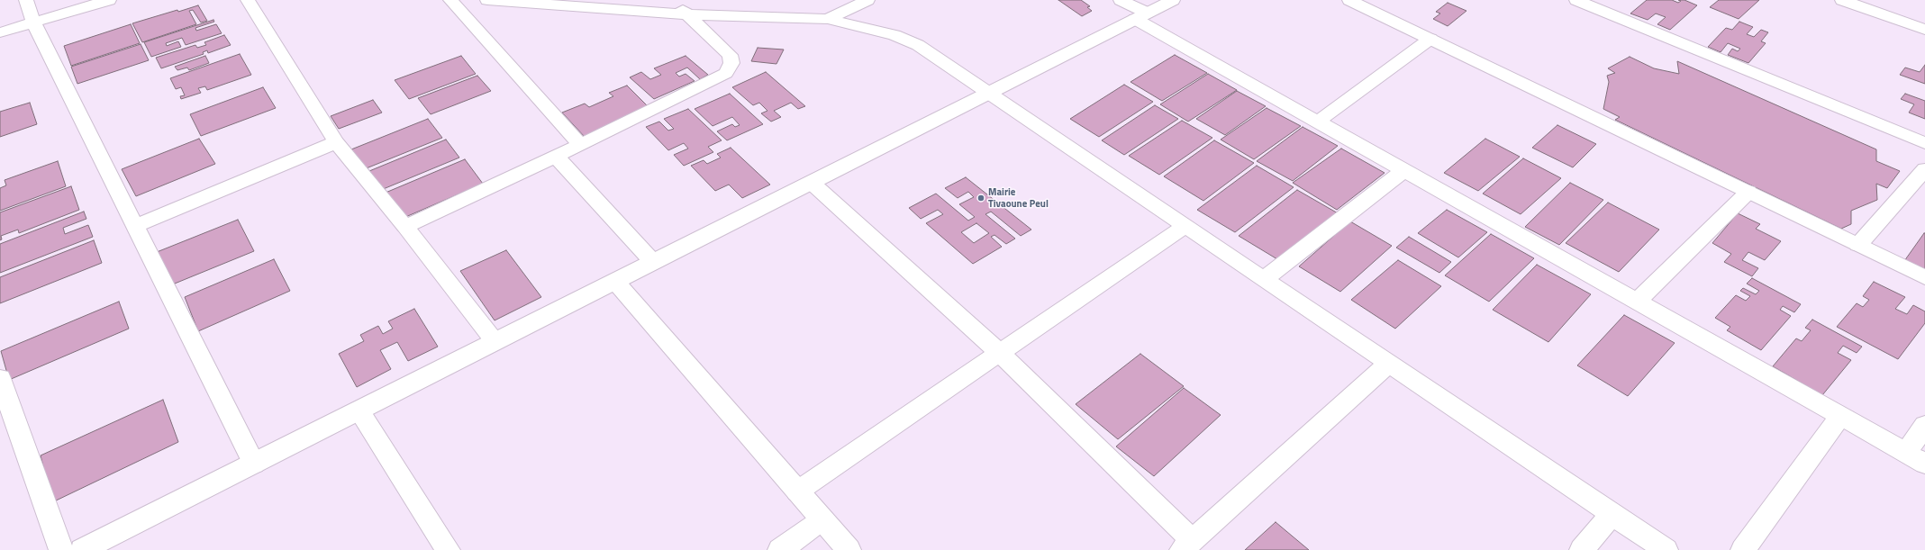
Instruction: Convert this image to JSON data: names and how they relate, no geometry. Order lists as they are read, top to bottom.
{
  "places": ["Mairie Tivaoune Peul"]
}
